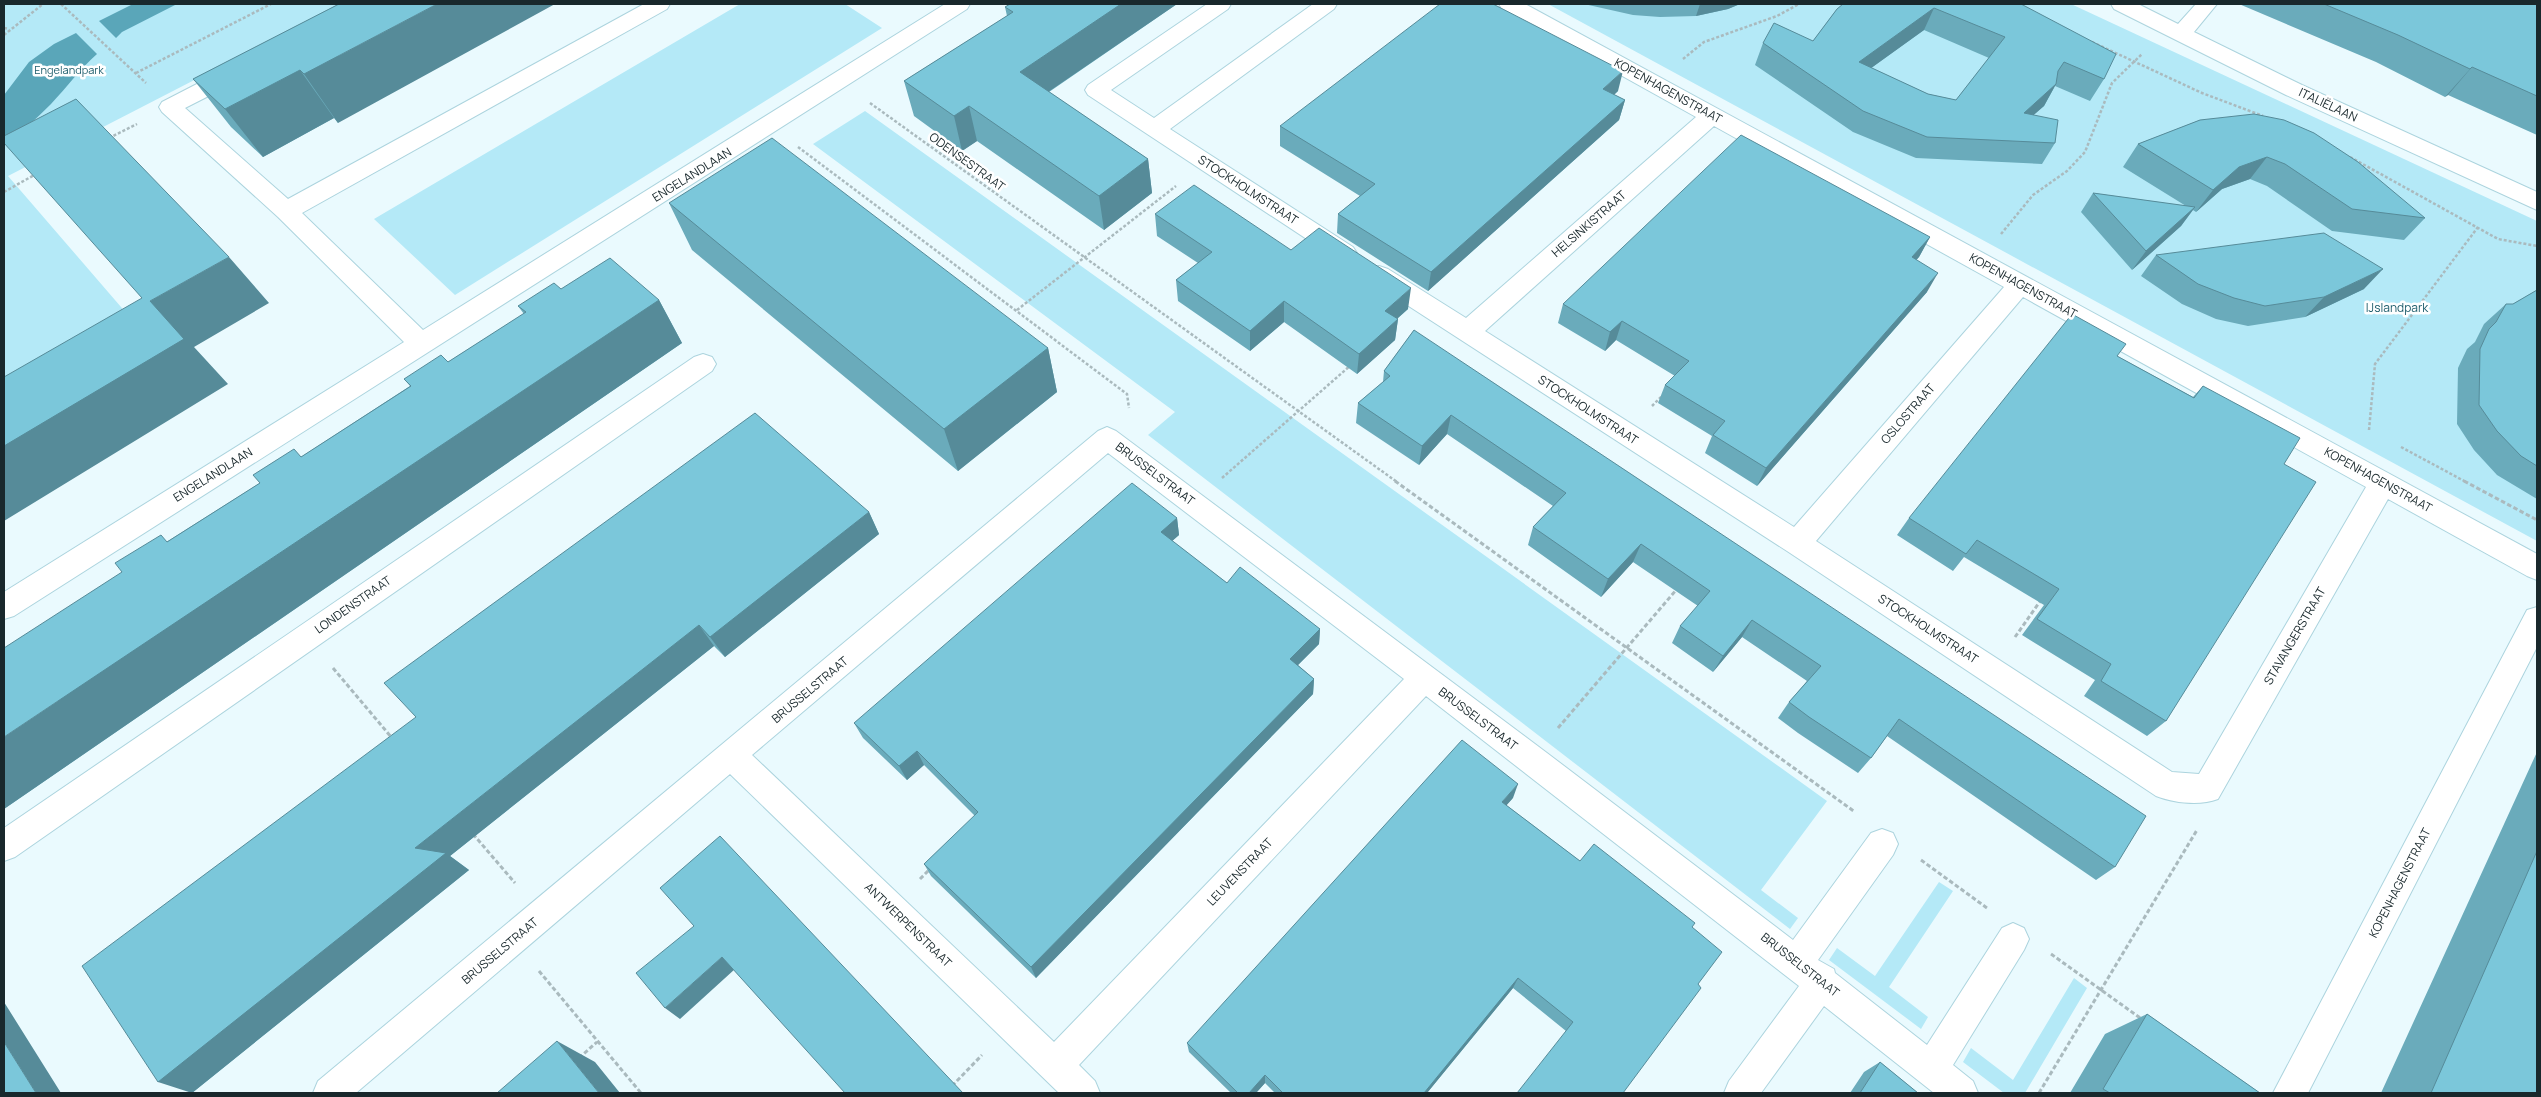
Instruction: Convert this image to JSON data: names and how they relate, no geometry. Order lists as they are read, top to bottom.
{
  "streets": {
    "street": [
      "KOPENHAGENSTRAAT",
      "ITALIËLAAN",
      "ENGELANDLAAN",
      "STOCKHOLMSTRAAT",
      "HELSINKISTRAAT",
      "OSLOSTRAAT",
      "BRUSSELSTRAAT",
      "LONDENSTRAAT",
      "STAVANGERSTRAAT",
      "LEUVENSTRAAT",
      "ANTWERPENSTRAAT"
    ],
    "path": ["ODENSESTRAAT"]
  },
  "crossings": [
    ["KOPENHAGENSTRAAT", "HELSINKISTRAAT"],
    ["KOPENHAGENSTRAAT", "OSLOSTRAAT"],
    ["KOPENHAGENSTRAAT", "STAVANGERSTRAAT"],
    ["ODENSESTRAAT", "ENGELANDLAAN"],
    ["STOCKHOLMSTRAAT", "HELSINKISTRAAT"],
    ["STOCKHOLMSTRAAT", "OSLOSTRAAT"],
    ["STOCKHOLMSTRAAT", "STAVANGERSTRAAT"],
    ["BRUSSELSTRAAT", "LEUVENSTRAAT"],
    ["BRUSSELSTRAAT", "ANTWERPENSTRAAT"],
    ["LEUVENSTRAAT", "ANTWERPENSTRAAT"]
  ],
  "parks": ["Engelandpark", "IJslandpark"]
}
